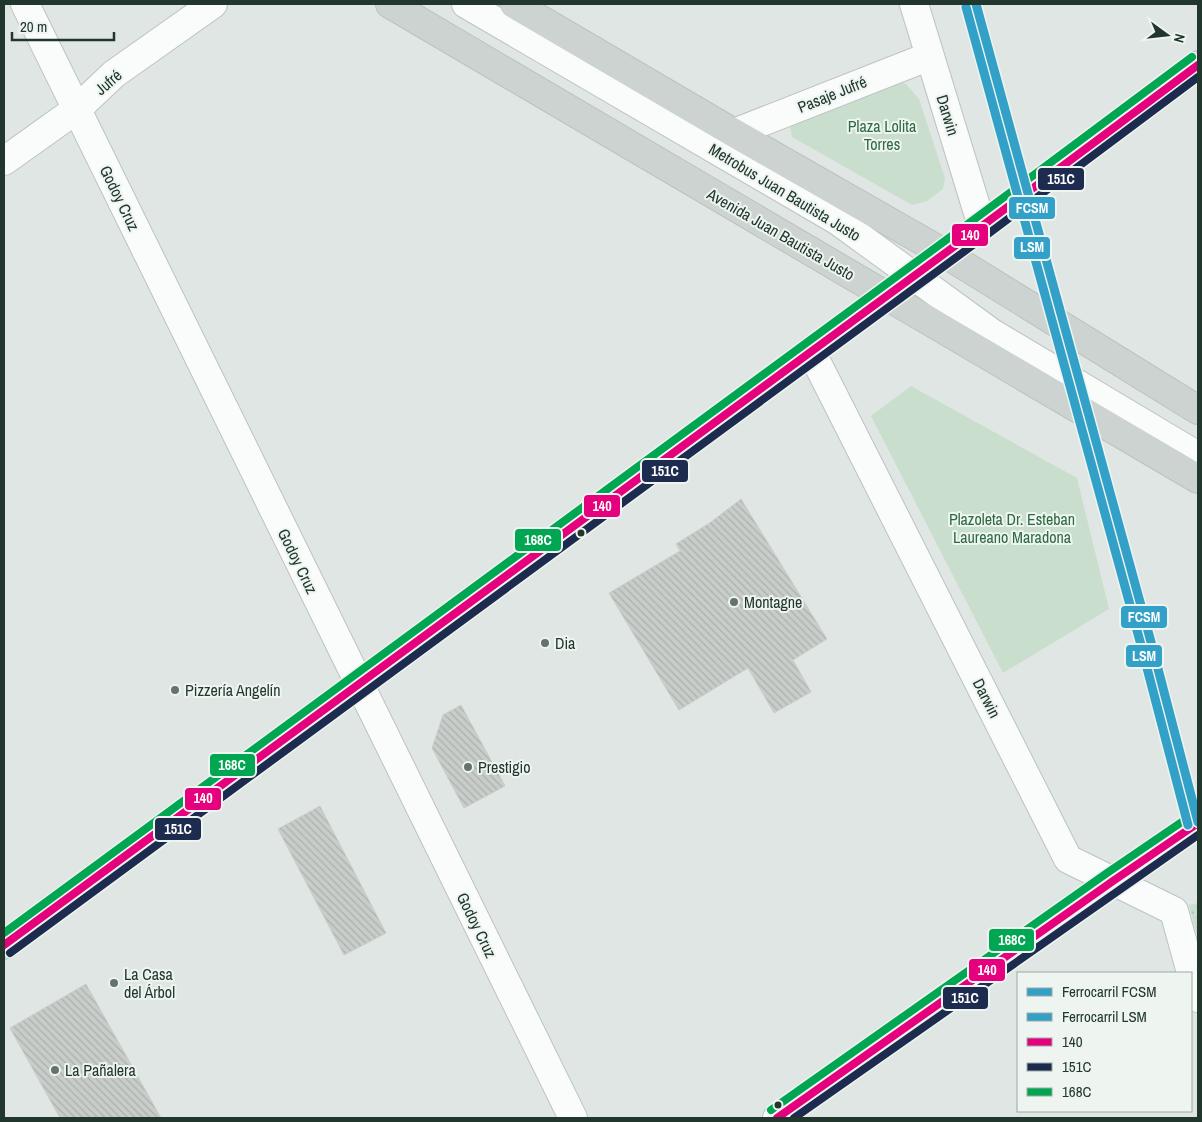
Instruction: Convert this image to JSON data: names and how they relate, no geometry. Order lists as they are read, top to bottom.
{
  "streets": {
    "main road": ["Avenida Juan Bautista Justo"],
    "street": [
      "Jufré",
      "Pasaje Jufré",
      "Darwin",
      "Metrobus Juan Bautista Justo",
      "Godoy Cruz"
    ]
  },
  "crossings": [
    ["Jufré", "Godoy Cruz"],
    ["Pasaje Jufré", "Darwin"]
  ],
  "parks": ["Plaza Lolita Torres", "Plazoleta Dr. Esteban Laureano Maradona"],
  "places": [
    "Montagne",
    "Dia",
    "Pizzería Angelín",
    "Prestigio",
    "La Casa del Árbol",
    "La Pañalera"
  ],
  "lines": [
    "rail line FCSM",
    "rail line LSM",
    "transit line 168C",
    "transit line 140",
    "transit line 151C"
  ],
  "legend": [
    "Ferrocarril FCSM",
    "Ferrocarril LSM",
    "140",
    "151C",
    "168C"
  ],
  "scale_bar": "20 m",
  "north": "right"
}
